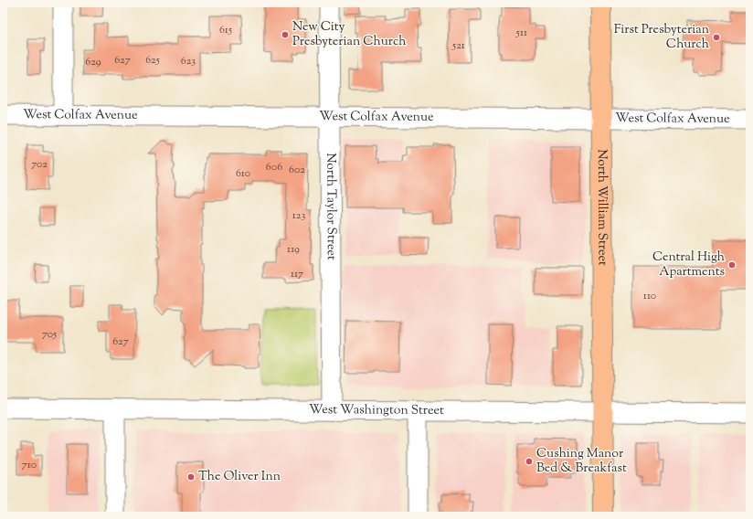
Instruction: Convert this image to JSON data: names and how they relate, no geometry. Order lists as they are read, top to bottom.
{
  "streets": {
    "main road": ["North William Street"],
    "street": ["West Colfax Avenue", "North Taylor Street", "West Washington Street"]
  },
  "crossings": [
    ["West Colfax Avenue", "North Taylor Street"],
    ["West Colfax Avenue", "North William Street"],
    ["North Taylor Street", "West Washington Street"],
    ["North William Street", "West Washington Street"]
  ],
  "places": [
    "New City Presbyterian Church",
    "First Presbyterian Church",
    "Central High Apartments",
    "Cushing Manor Bed & Breakfast",
    "The Oliver Inn"
  ],
  "house_numbers": [
    "615",
    "511",
    "521",
    "627",
    "625",
    "623",
    "629",
    "702",
    "606",
    "602",
    "610",
    "123",
    "119",
    "117",
    "110",
    "705",
    "627",
    "710"
  ]
}
